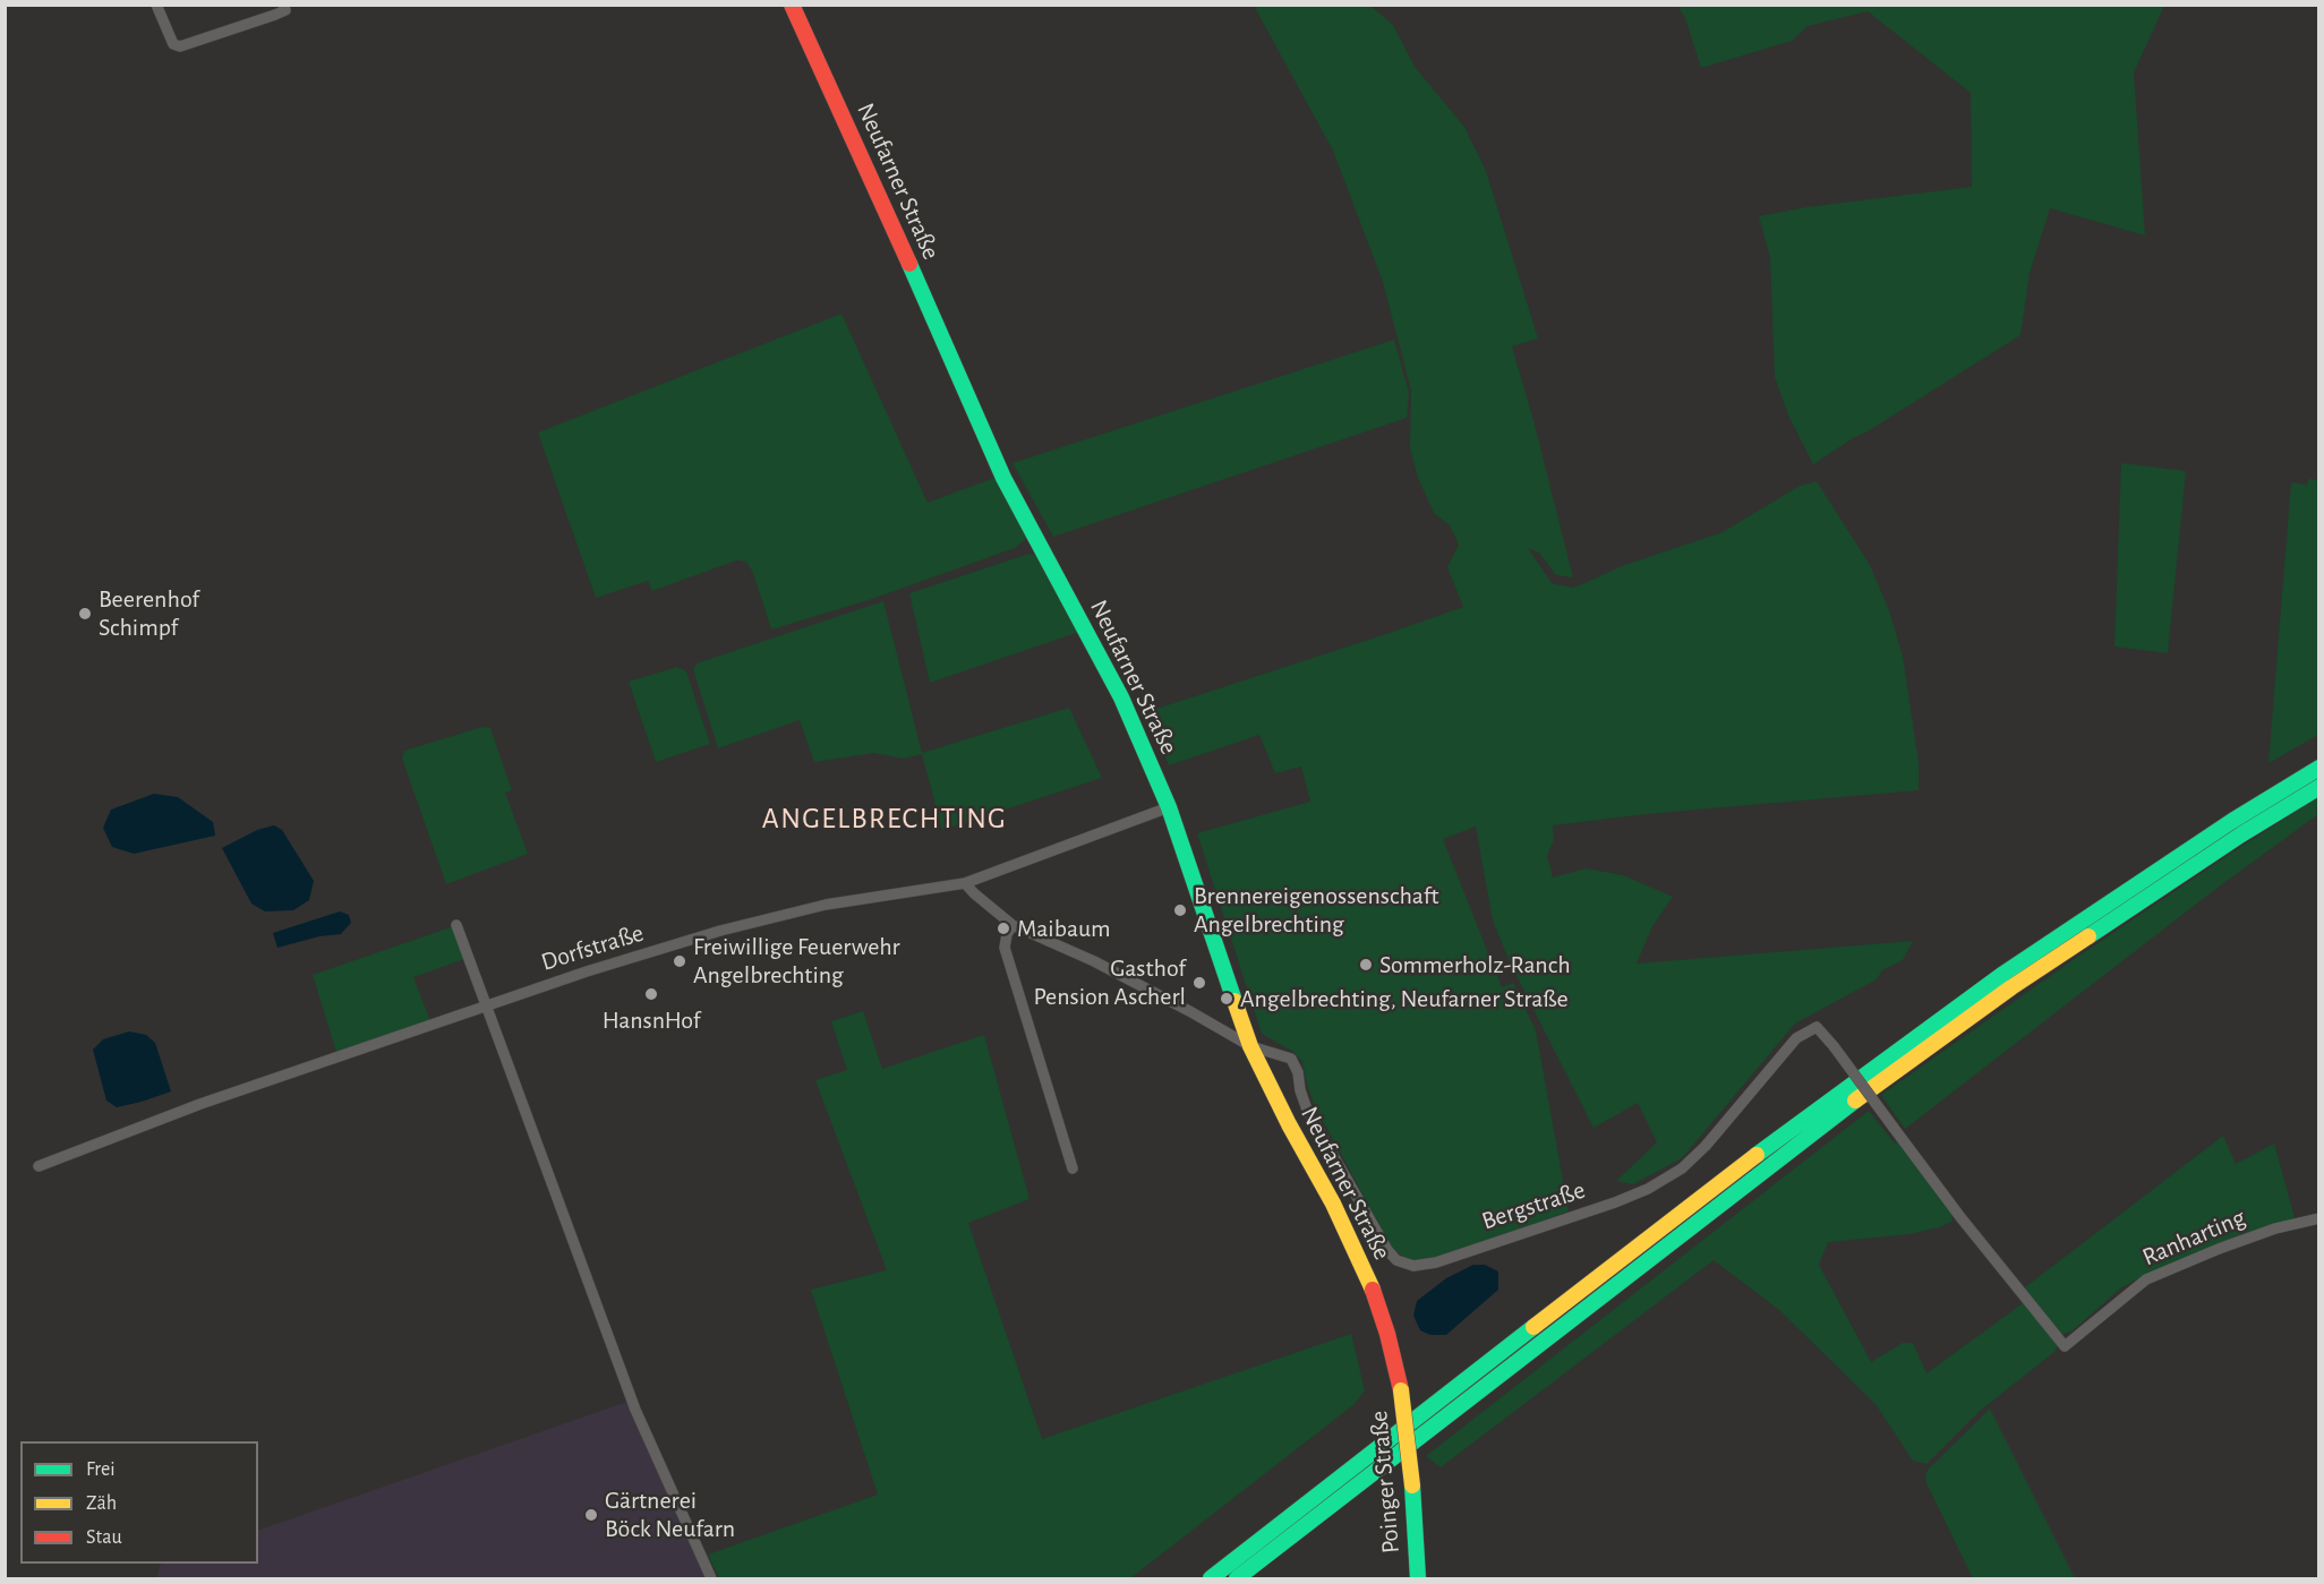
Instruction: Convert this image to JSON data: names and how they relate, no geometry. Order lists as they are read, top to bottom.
{
  "streets": {
    "main road": ["Neufarner Straße", "Poinger Straße"],
    "street": ["Dorfstraße", "Bergstraße", "Ranharting"]
  },
  "crossings": [
    ["Neufarner Straße", "Dorfstraße"],
    ["Neufarner Straße", "Bergstraße"],
    ["Neufarner Straße", "Poinger Straße"],
    ["Dorfstraße", "Bergstraße"],
    ["Bergstraße", "Ranharting"]
  ],
  "districts": ["ANGELBRECHTING"],
  "places": [
    "Beerenhof Schimpf",
    "Brennereigenossenschaft Angelbrechting",
    "Maibaum",
    "Freiwillige Feuerwehr Angelbrechting",
    "Sommerholz-Ranch",
    "Gasthof Pension Ascherl",
    "HansnHof",
    "Angelbrechting, Neufarner Straße",
    "Gärtnerei Böck Neufarn"
  ],
  "legend": ["Frei", "Zäh", "Stau"]
}
